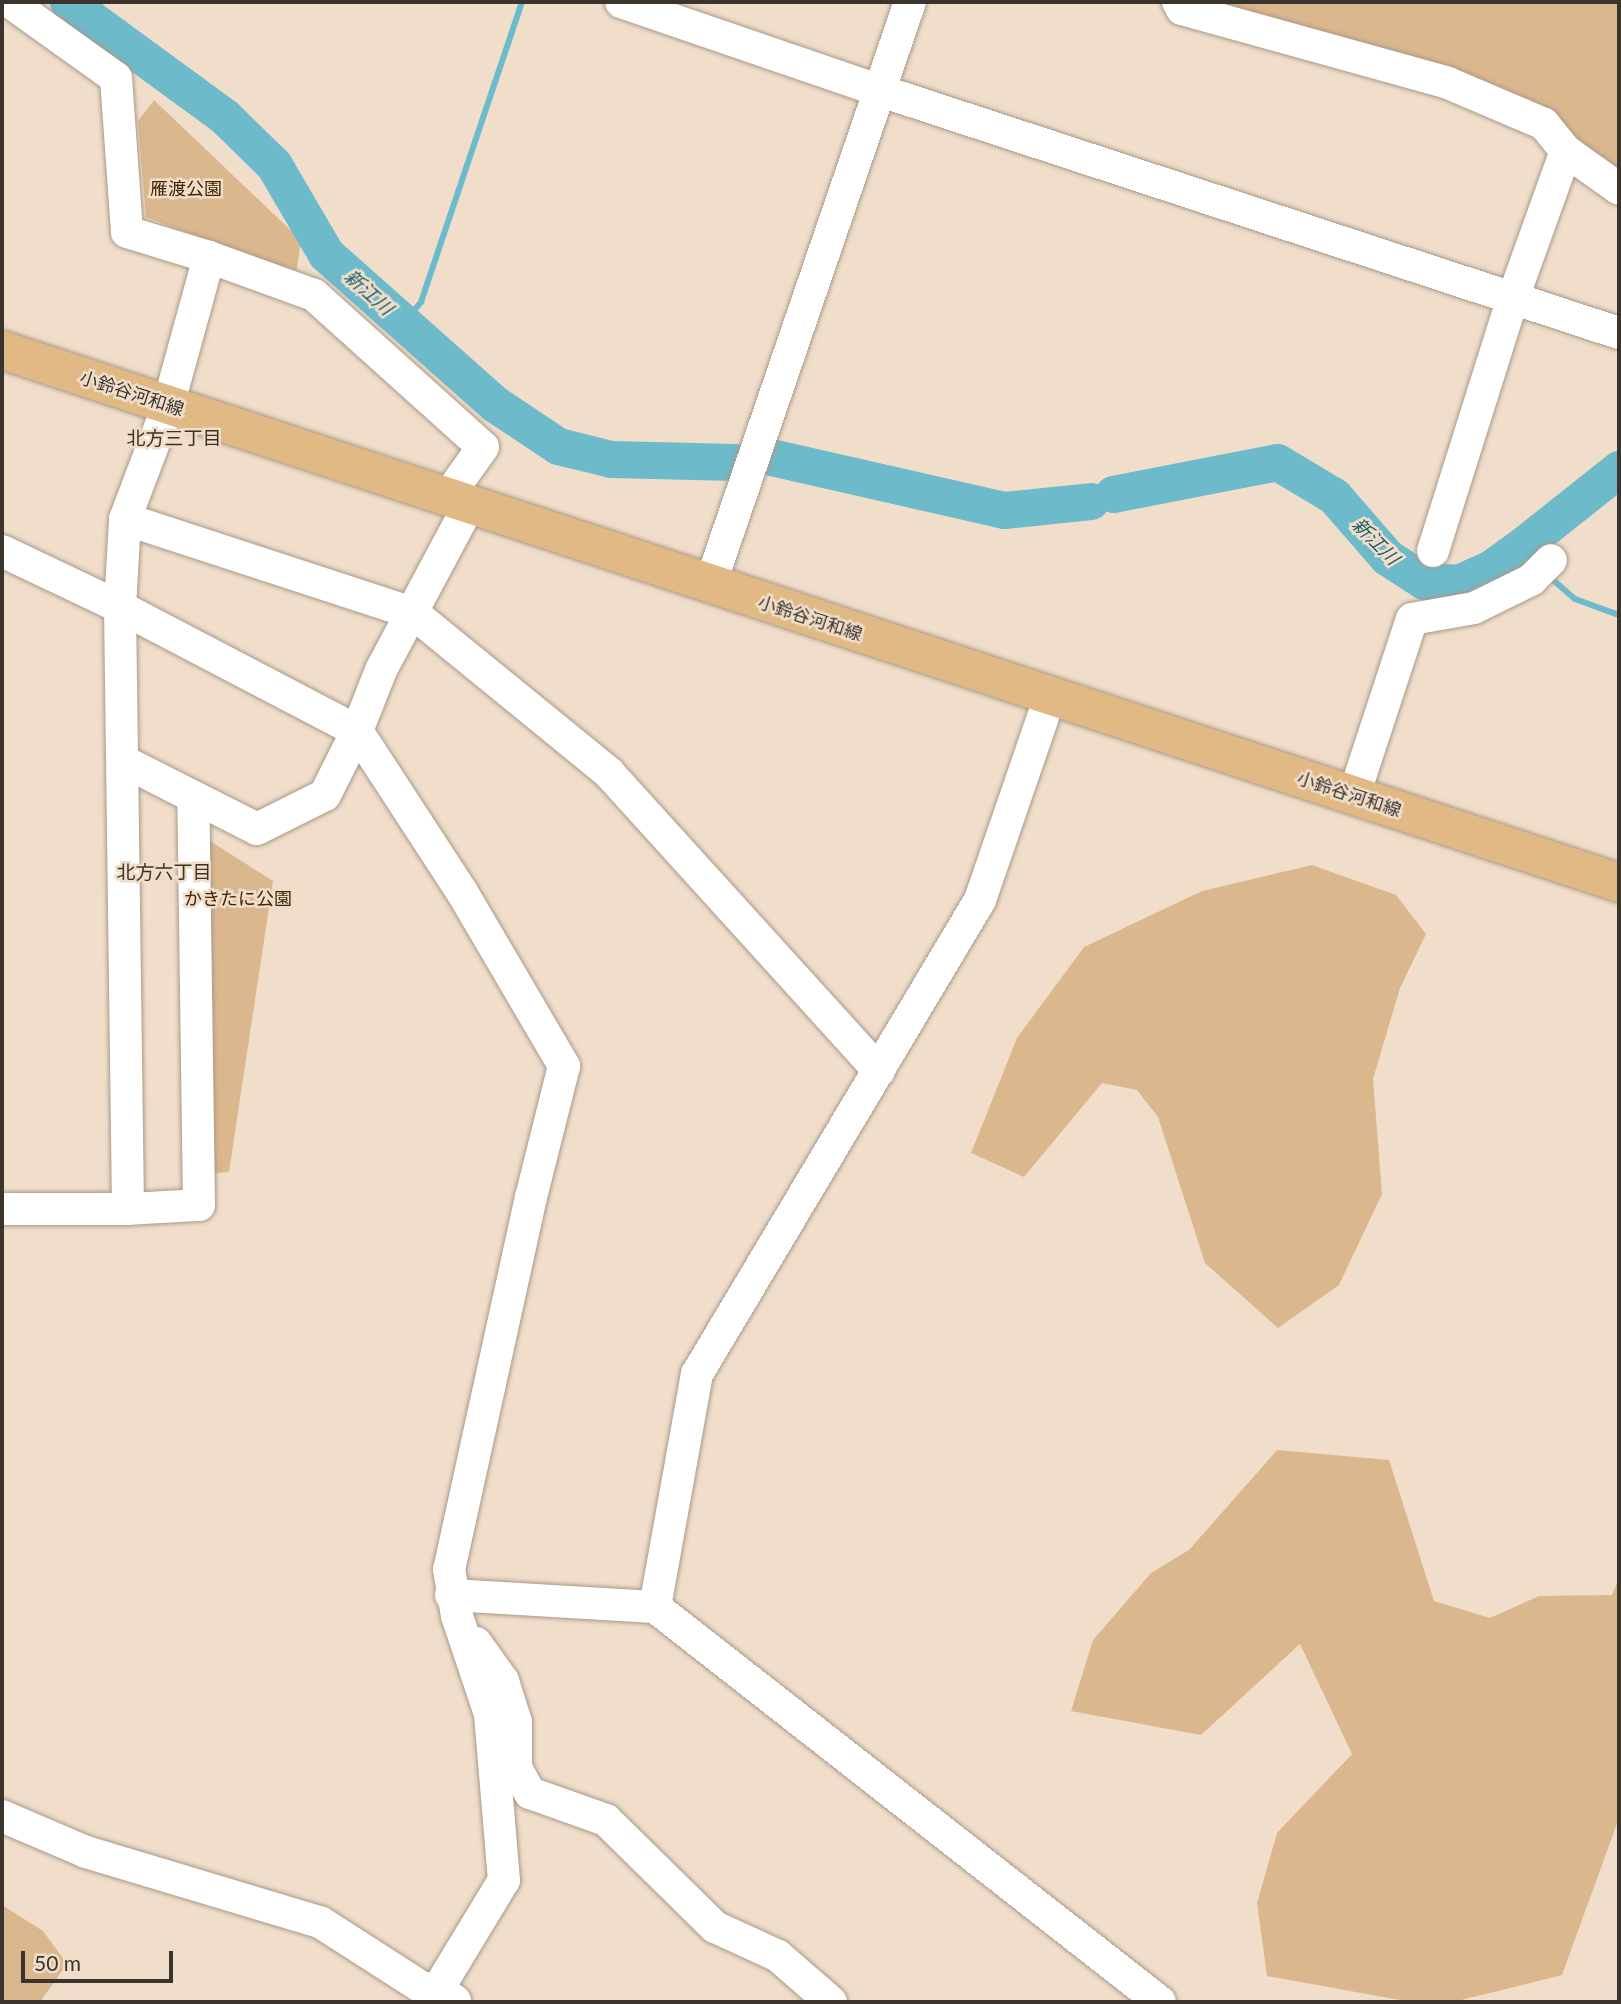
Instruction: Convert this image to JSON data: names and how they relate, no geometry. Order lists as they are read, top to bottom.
{
  "streets": {
    "main road": ["小鈴谷河和線"]
  },
  "districts": ["北方三丁目", "北方六丁目"],
  "water": ["新江川"],
  "parks": ["雁渡公園", "かきたに公園"],
  "scale_bar": "50 m"
}
